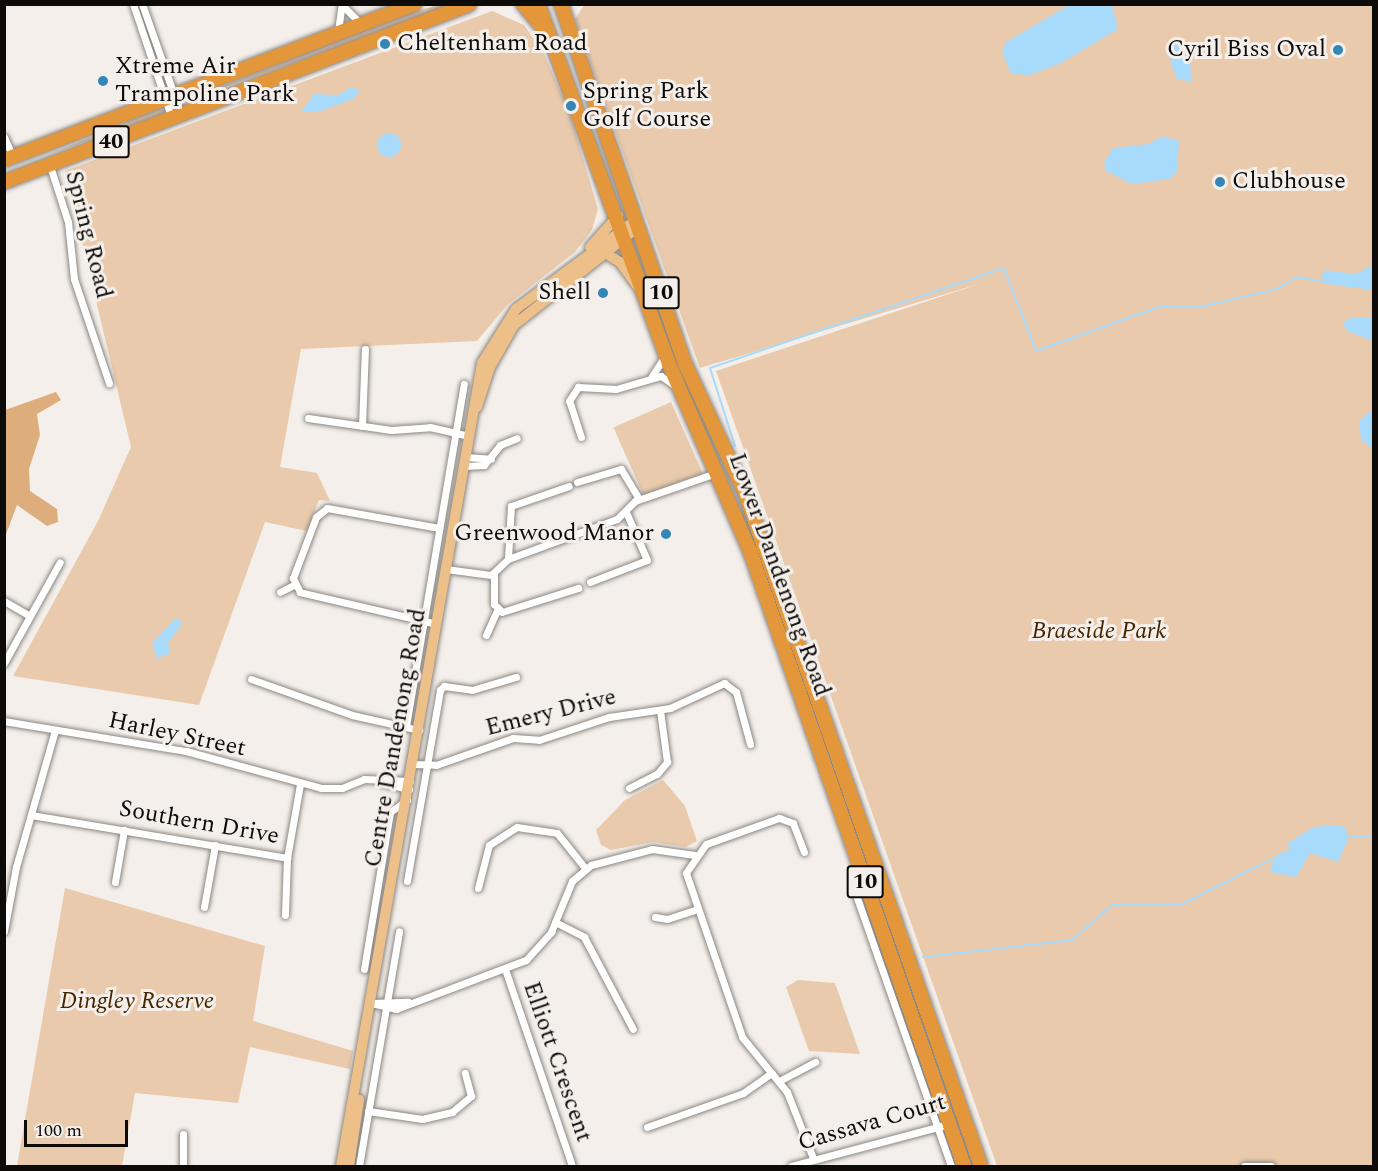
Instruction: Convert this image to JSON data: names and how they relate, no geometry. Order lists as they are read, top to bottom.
{
  "streets": {
    "highway": ["40", "10", "Lower Dandenong Road"],
    "main road": ["Centre Dandenong Road"],
    "street": [
      "Spring Road",
      "Emery Drive",
      "Harley Street",
      "Southern Drive",
      "Elliott Crescent",
      "Cassava Court"
    ]
  },
  "crossings": [
    ["40", "Spring Road"],
    ["Lower Dandenong Road", "Centre Dandenong Road"],
    ["Lower Dandenong Road", "Cassava Court"],
    ["Emery Drive", "Centre Dandenong Road"],
    ["Harley Street", "Centre Dandenong Road"],
    ["Harley Street", "Southern Drive"]
  ],
  "parks": ["Braeside Park", "Dingley Reserve"],
  "places": [
    "Cheltenham Road",
    "Cyril Biss Oval",
    "Xtreme Air Trampoline Park",
    "Spring Park Golf Course",
    "Clubhouse",
    "Shell",
    "Greenwood Manor"
  ],
  "scale_bar": "100 m"
}
